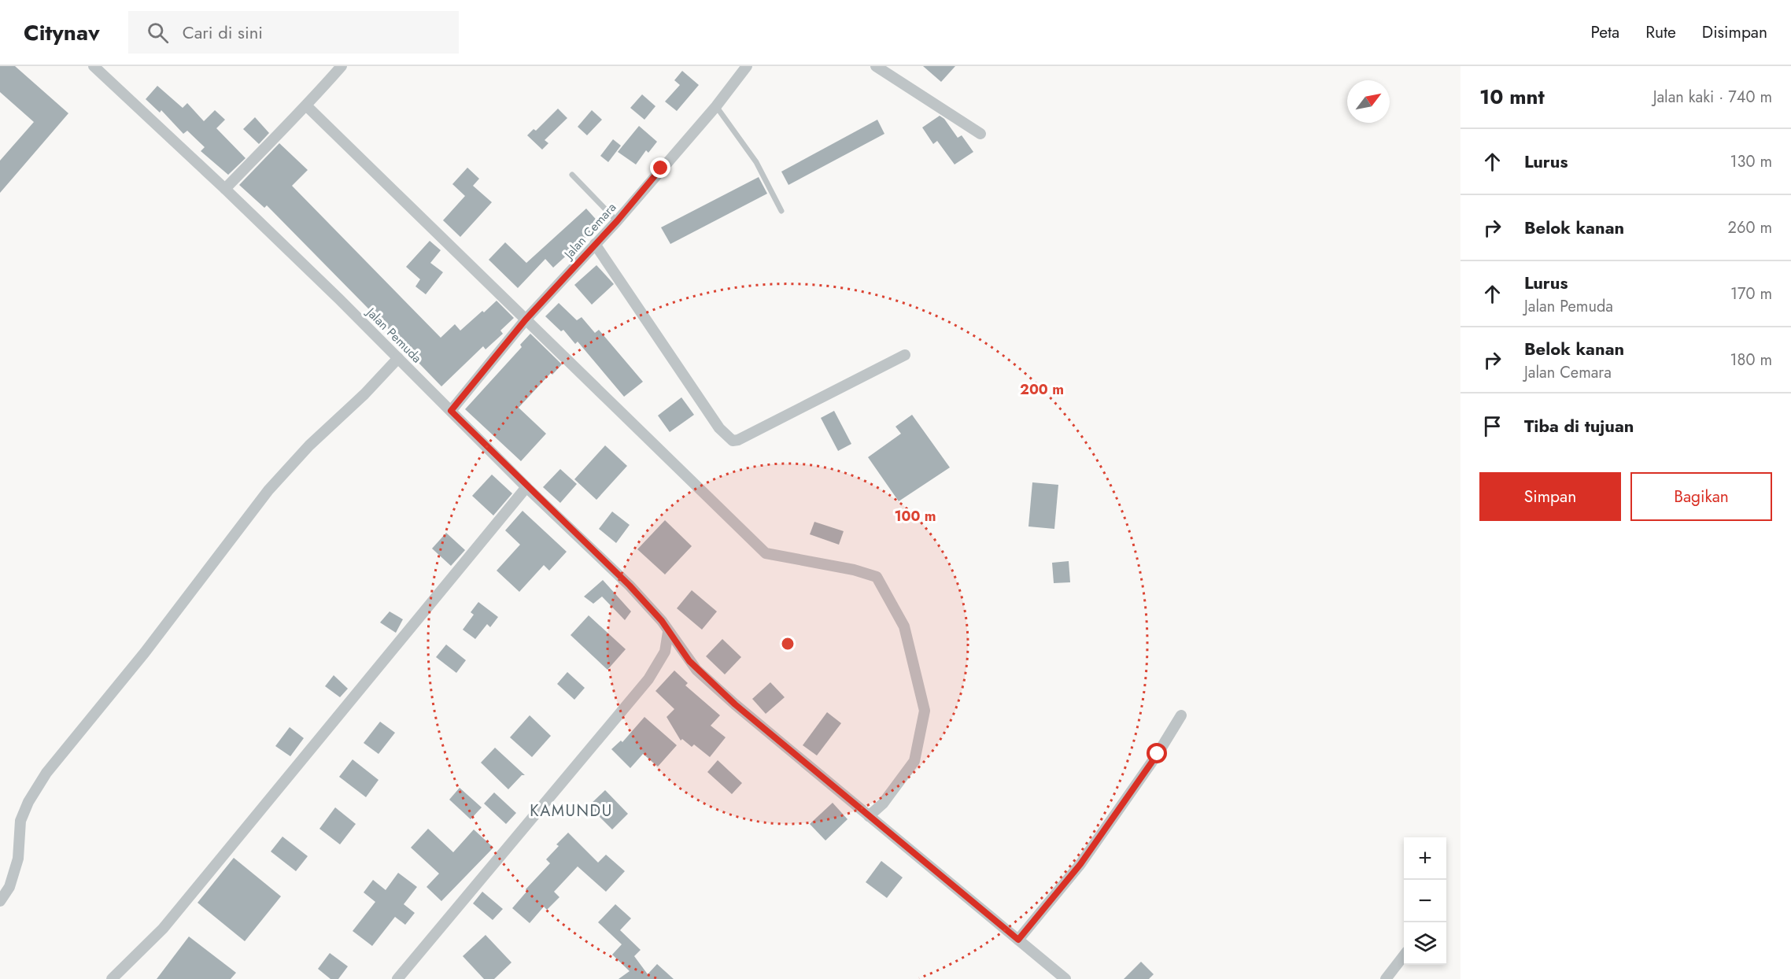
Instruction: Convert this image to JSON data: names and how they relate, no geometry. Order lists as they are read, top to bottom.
{
  "streets": {
    "street": ["Jalan Cemara", "Jalan Pemuda"]
  },
  "crossings": [
    ["Jalan Cemara", "Jalan Pemuda"]
  ],
  "districts": ["KAMUNDU"],
  "north": "top right",
  "page": {
    "header": "Citynav",
    "search": "Cari di sini",
    "nav": ["Peta", "Rute", "Disimpan"],
    "heading": ["10 mnt", "Jalan kaki · 740 m"],
    "list": [
      ["Lurus", "130 m"],
      ["Belok kanan", "260 m"],
      ["Lurus", "Jalan Pemuda", "170 m"],
      ["Belok kanan", "Jalan Cemara", "180 m"],
      "Tiba di tujuan"
    ],
    "buttons": ["Simpan", "Bagikan"],
    "map_buttons": ["+", "−"]
  },
  "rings": ["200 m", "100 m"]
}
